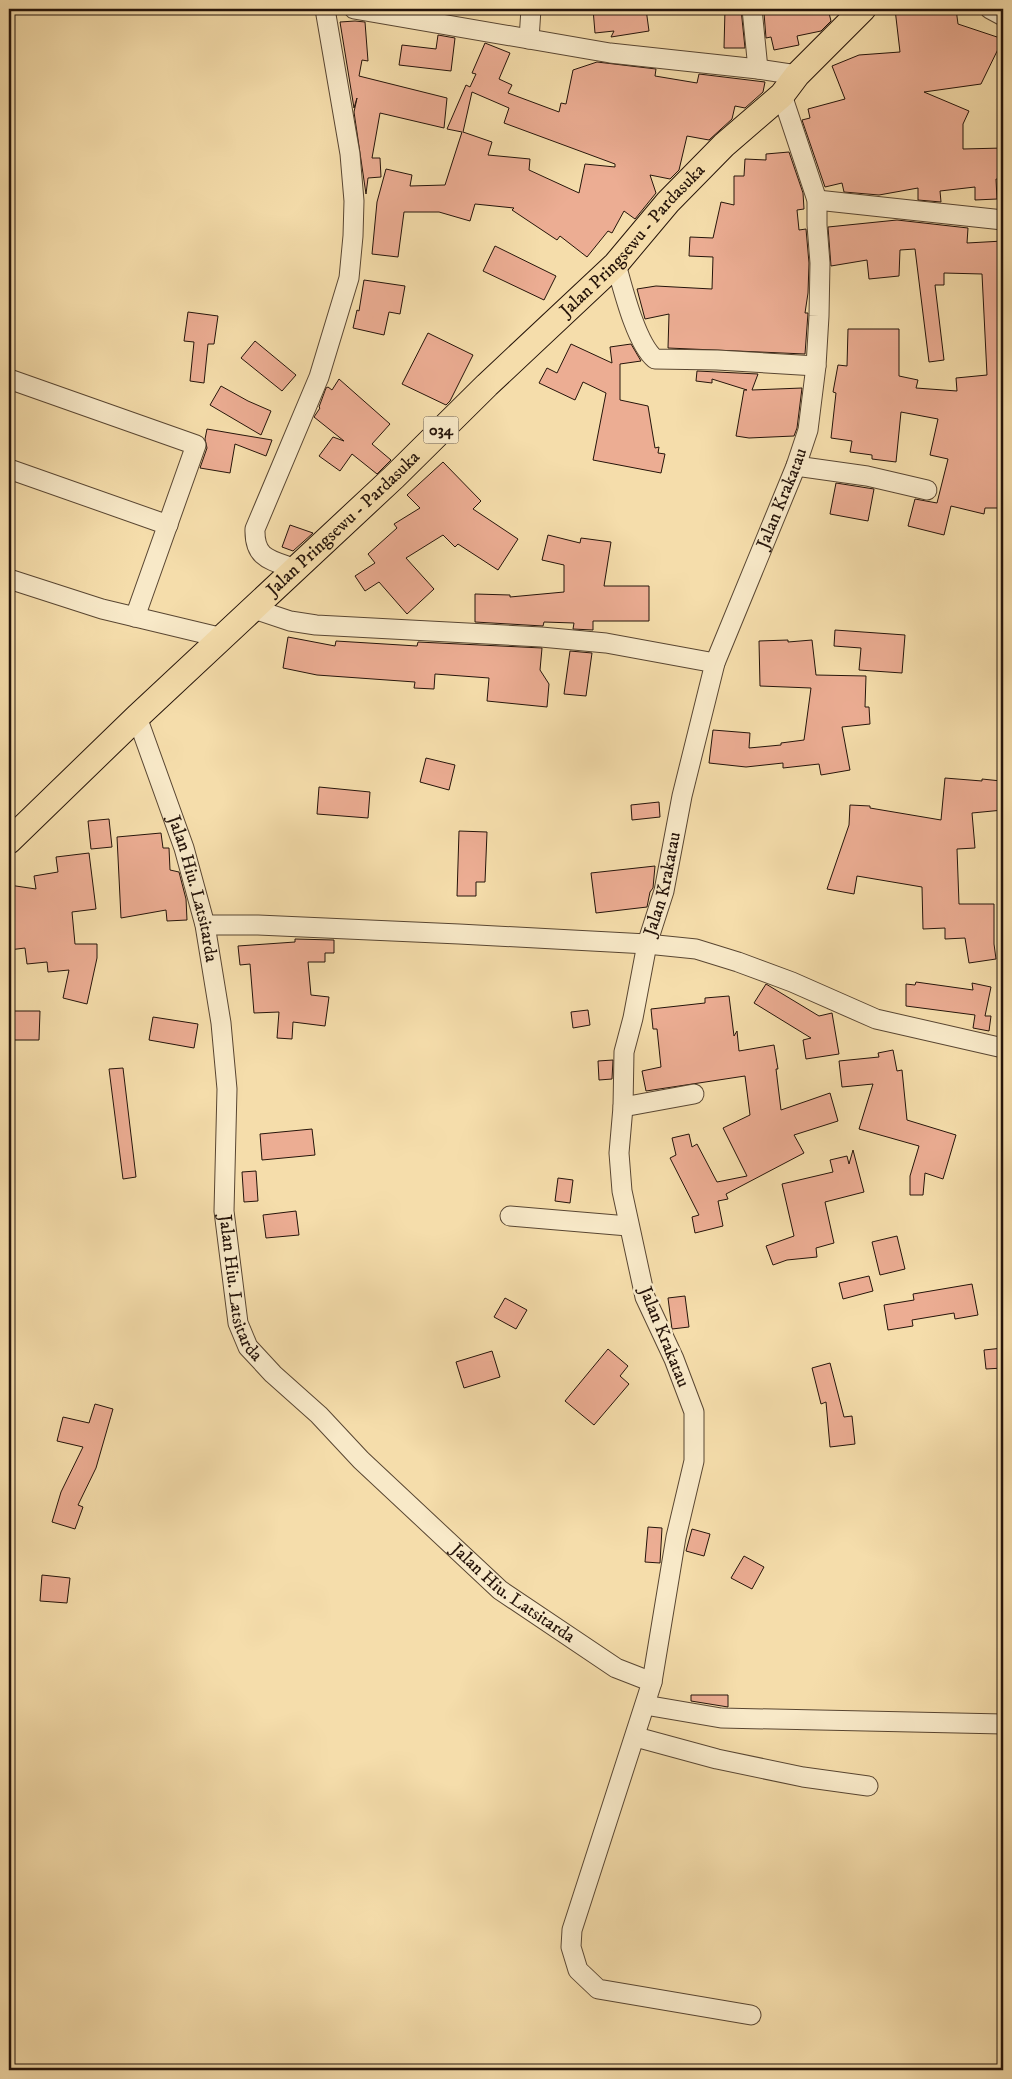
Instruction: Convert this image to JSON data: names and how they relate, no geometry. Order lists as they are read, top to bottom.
{
  "streets": {
    "main road": ["Jalan Pringsewu - Pardasuka", "034"],
    "street": ["Jalan Krakatau", "Jalan Hiu. Latsitarda"]
  },
  "crossings": [
    ["Jalan Pringsewu - Pardasuka", "Jalan Krakatau"],
    ["Jalan Pringsewu - Pardasuka", "Jalan Hiu. Latsitarda"],
    ["Jalan Krakatau", "Jalan Hiu. Latsitarda"]
  ]
}
